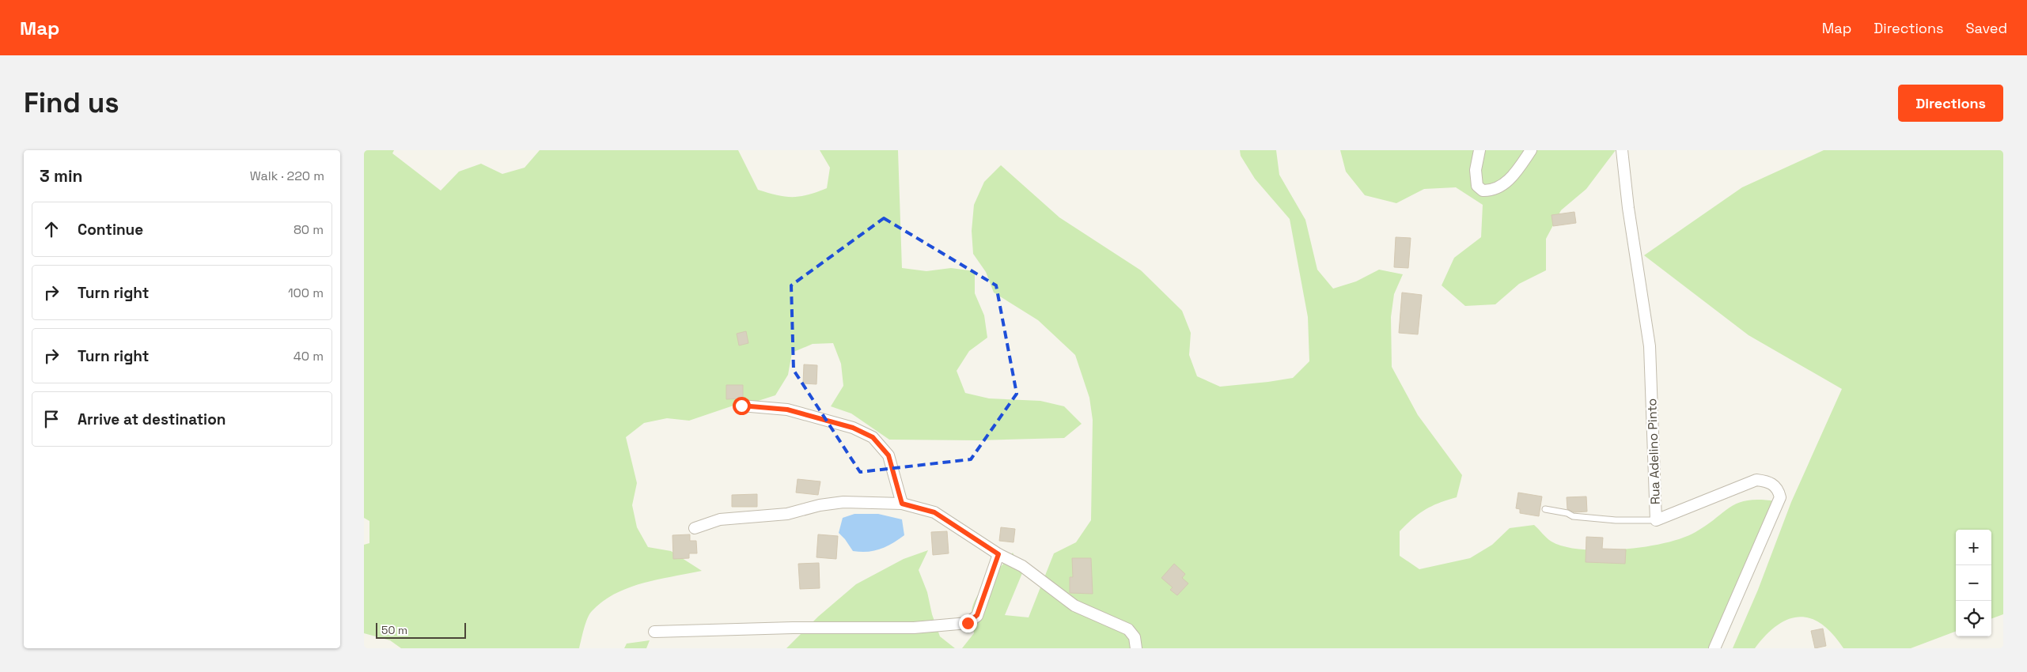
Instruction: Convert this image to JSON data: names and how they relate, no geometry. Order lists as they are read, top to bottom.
{
  "streets": {
    "street": ["Rua Adelino Pinto"]
  },
  "scale_bar": "50 m",
  "page": {
    "header": "Map",
    "nav": ["Map", "Directions", "Saved"],
    "buttons": "Directions",
    "title": "Find us",
    "heading": ["3 min", "Walk · 220 m"],
    "list": [
      ["Continue", "80 m"],
      ["Turn right", "100 m"],
      ["Turn right", "40 m"],
      "Arrive at destination"
    ],
    "map_buttons": ["+", "−"],
    "scale": "50 m"
  }
}
